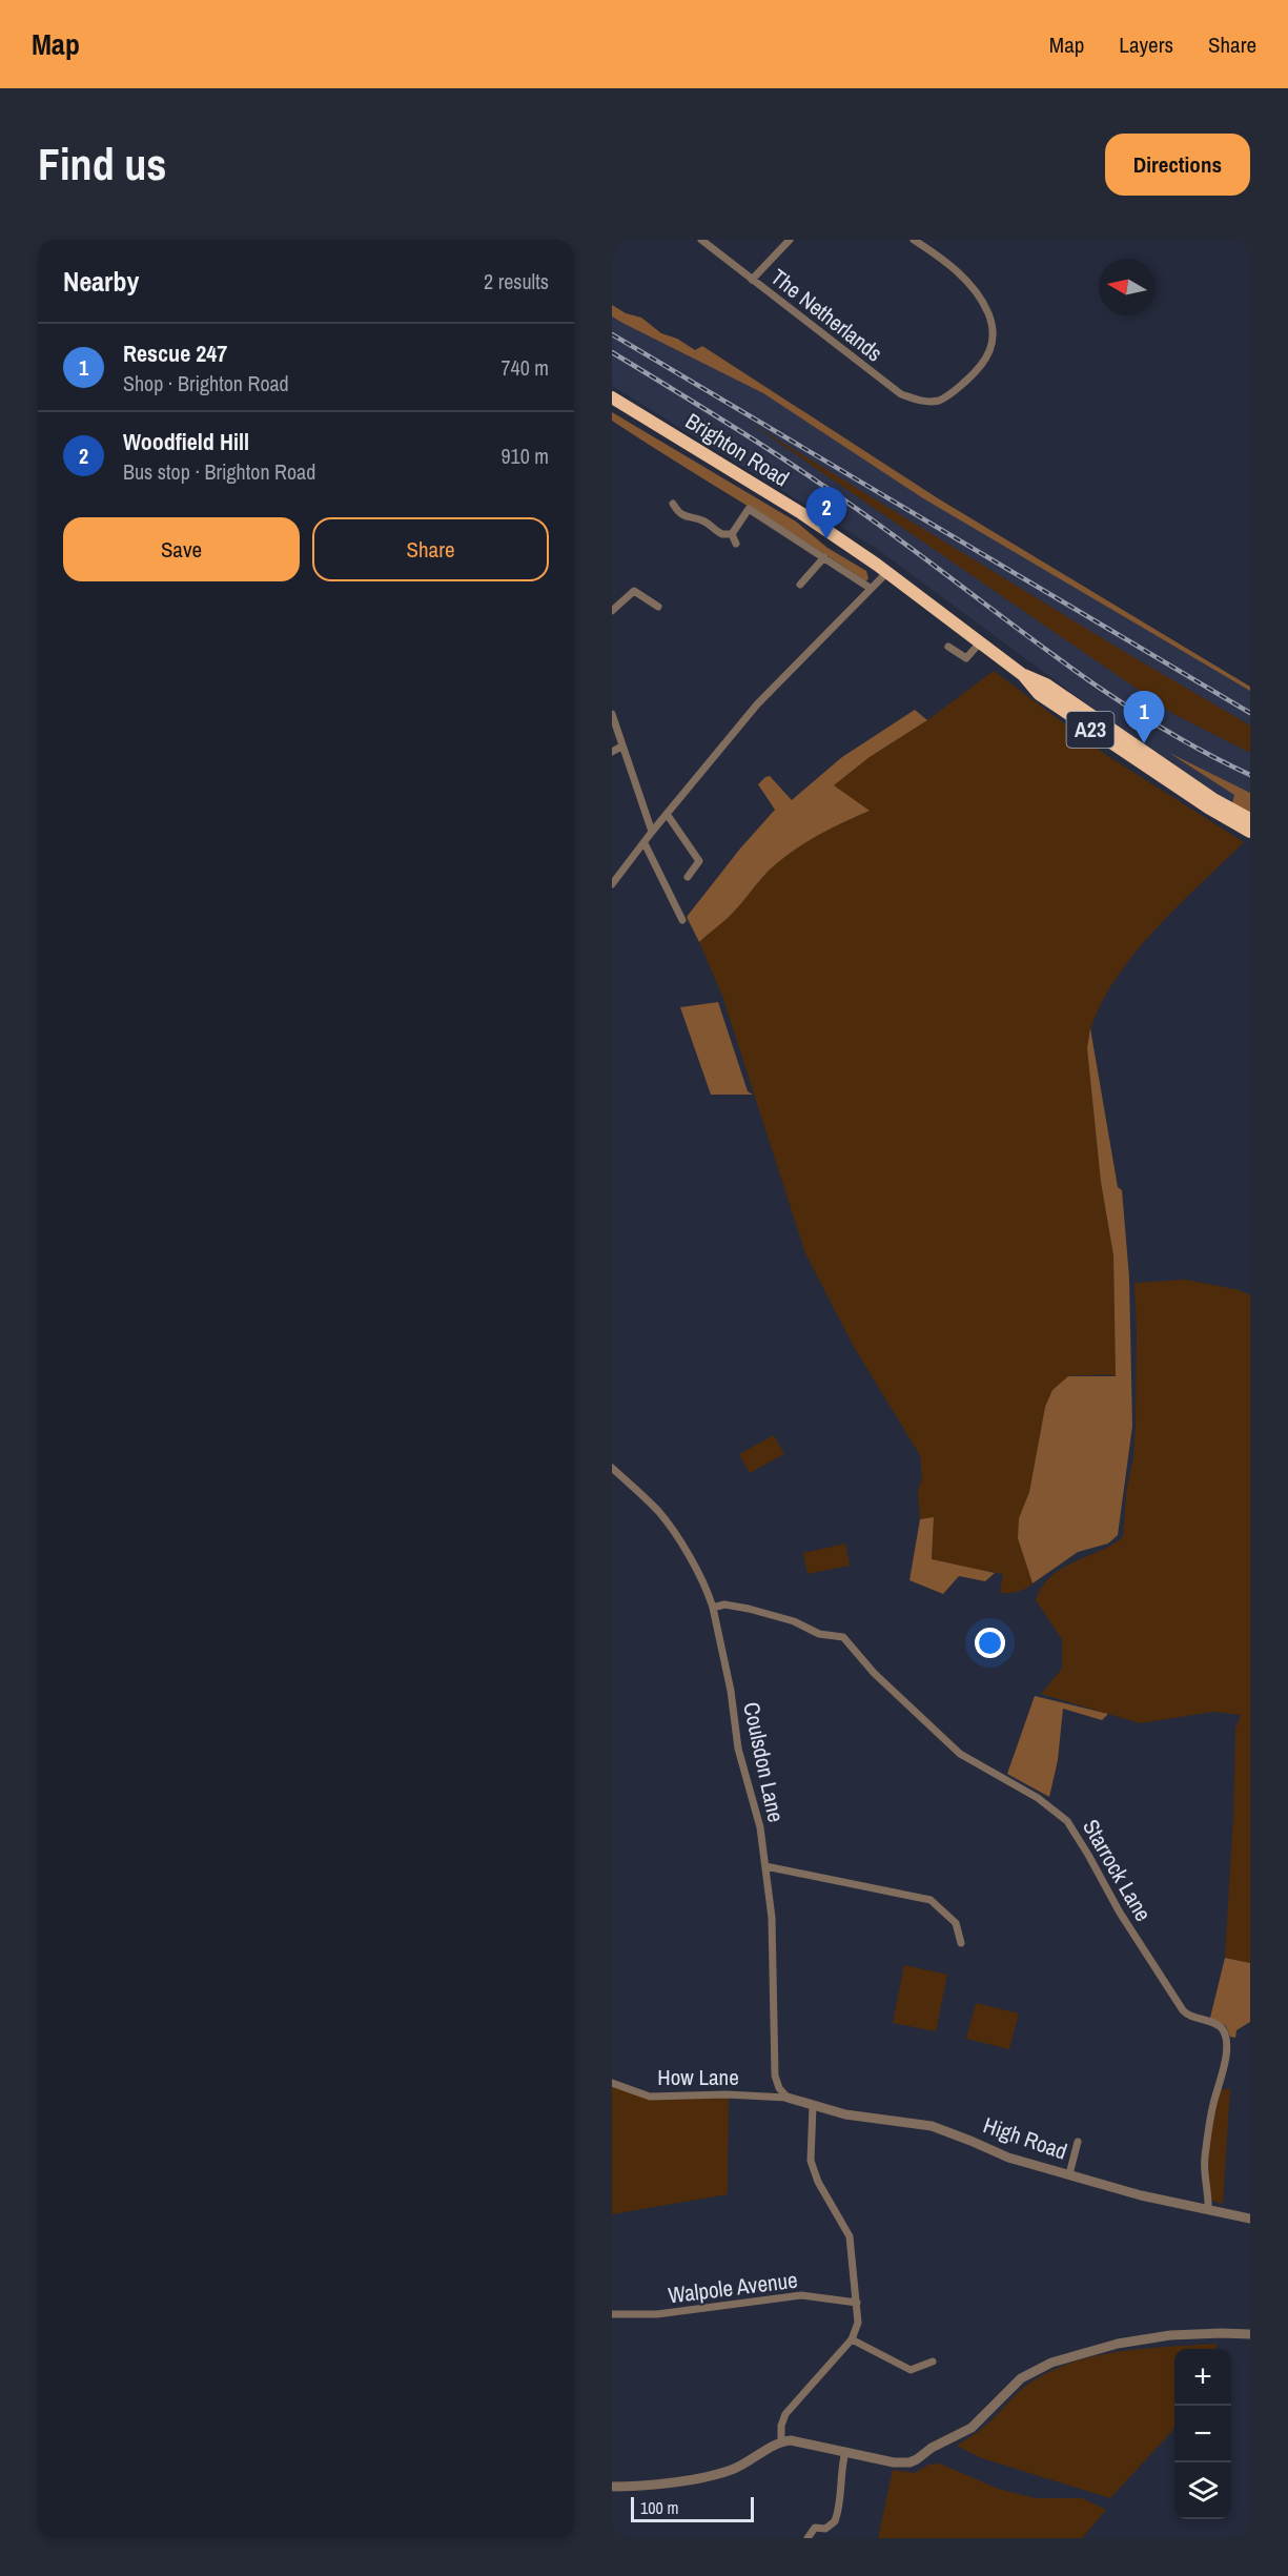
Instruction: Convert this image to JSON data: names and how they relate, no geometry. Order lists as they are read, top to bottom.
{
  "streets": {
    "highway": ["Brighton Road", "A23"],
    "street": [
      "The Netherlands",
      "Coulsdon Lane",
      "Starrock Lane",
      "How Lane",
      "High Road",
      "Walpole Avenue"
    ]
  },
  "crossings": [
    ["Coulsdon Lane", "Starrock Lane"],
    ["Coulsdon Lane", "How Lane"],
    ["Coulsdon Lane", "High Road"],
    ["Starrock Lane", "High Road"],
    ["How Lane", "High Road"]
  ],
  "scale_bar": "100 m",
  "north": "left",
  "page": {
    "header": "Map",
    "nav": ["Map", "Layers", "Share"],
    "buttons": [
      "Directions",
      ["Save", "Share"]
    ],
    "title": "Find us",
    "heading": ["Nearby", "2 results"],
    "list": [
      {
        "mark": "1",
        "name": "Rescue 247",
        "note": "Shop · Brighton Road",
        "value": "740 m"
      },
      {
        "mark": "2",
        "name": "Woodfield Hill",
        "note": "Bus stop · Brighton Road",
        "value": "910 m"
      }
    ],
    "pins": ["2", "1"],
    "map_buttons": ["+", "−"],
    "scale": "100 m"
  }
}
